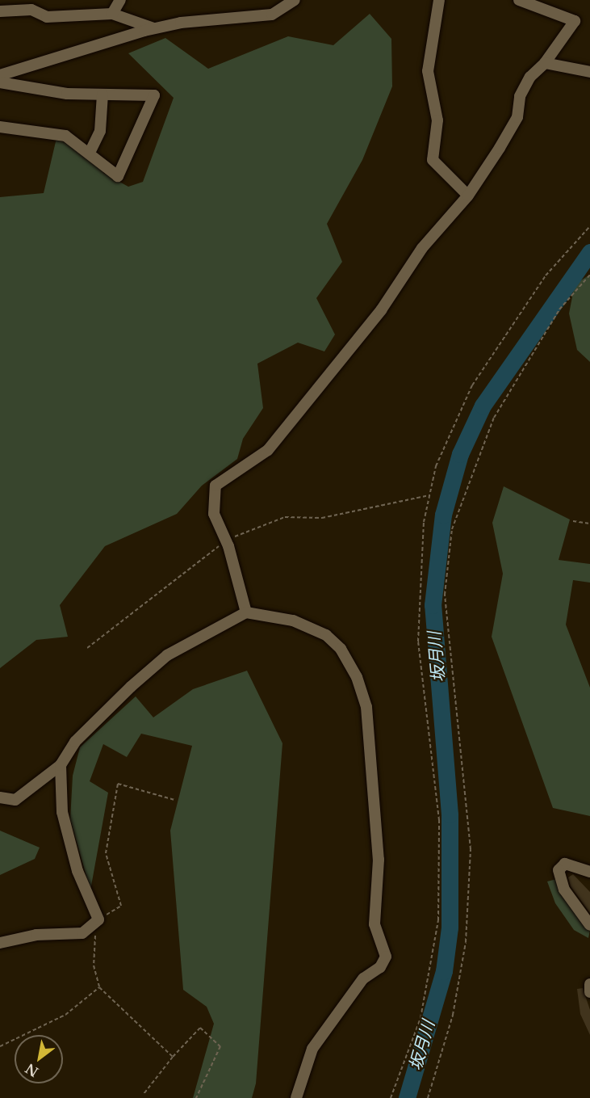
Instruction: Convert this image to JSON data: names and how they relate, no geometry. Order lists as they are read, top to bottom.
{
  "water": ["坂月川"],
  "north": "bottom left"
}
